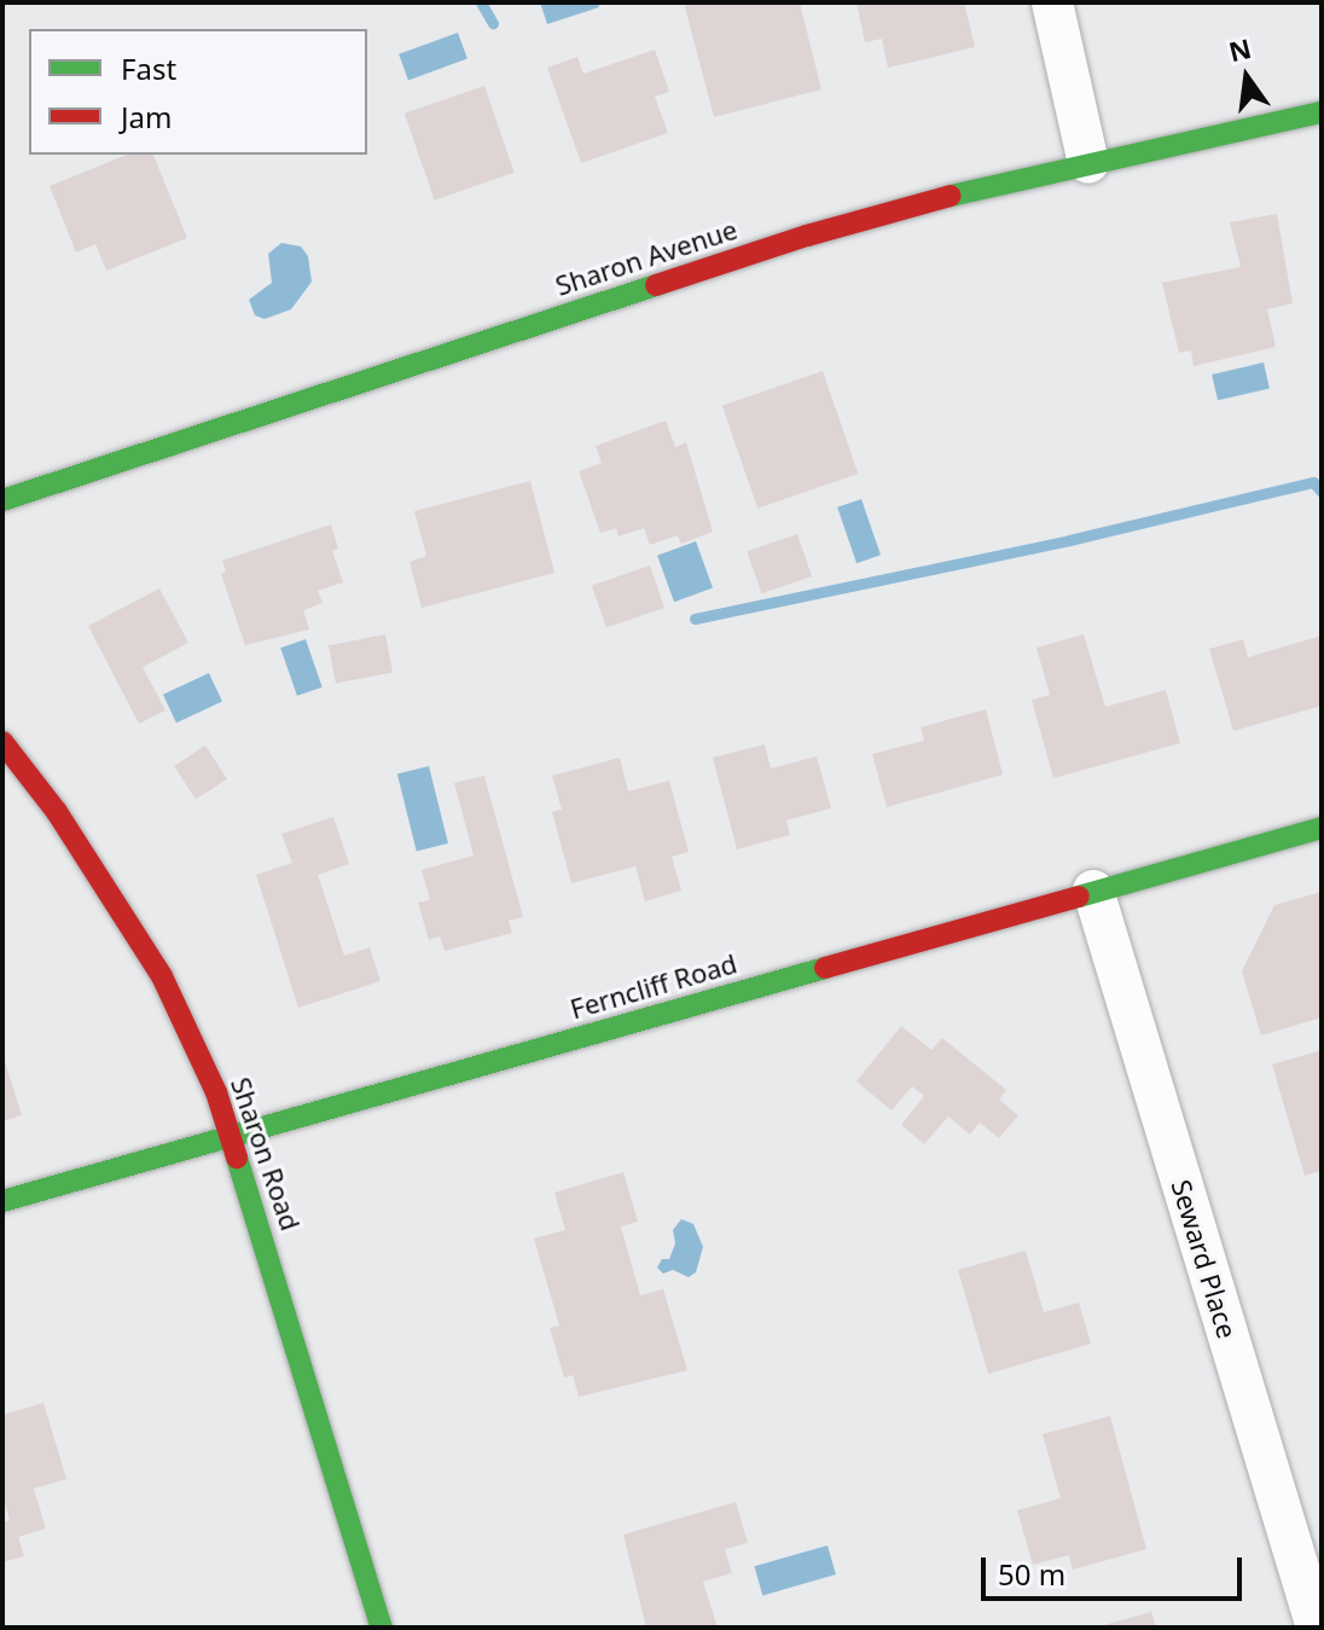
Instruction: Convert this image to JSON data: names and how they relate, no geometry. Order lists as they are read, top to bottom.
{
  "streets": {
    "street": [
      "Sharon Avenue",
      "Ferncliff Road",
      "Sharon Road",
      "Seward Place"
    ]
  },
  "crossings": [
    ["Ferncliff Road", "Sharon Road"],
    ["Ferncliff Road", "Seward Place"]
  ],
  "legend": ["Fast", "Jam"],
  "scale_bar": "50 m",
  "north": "top"
}
